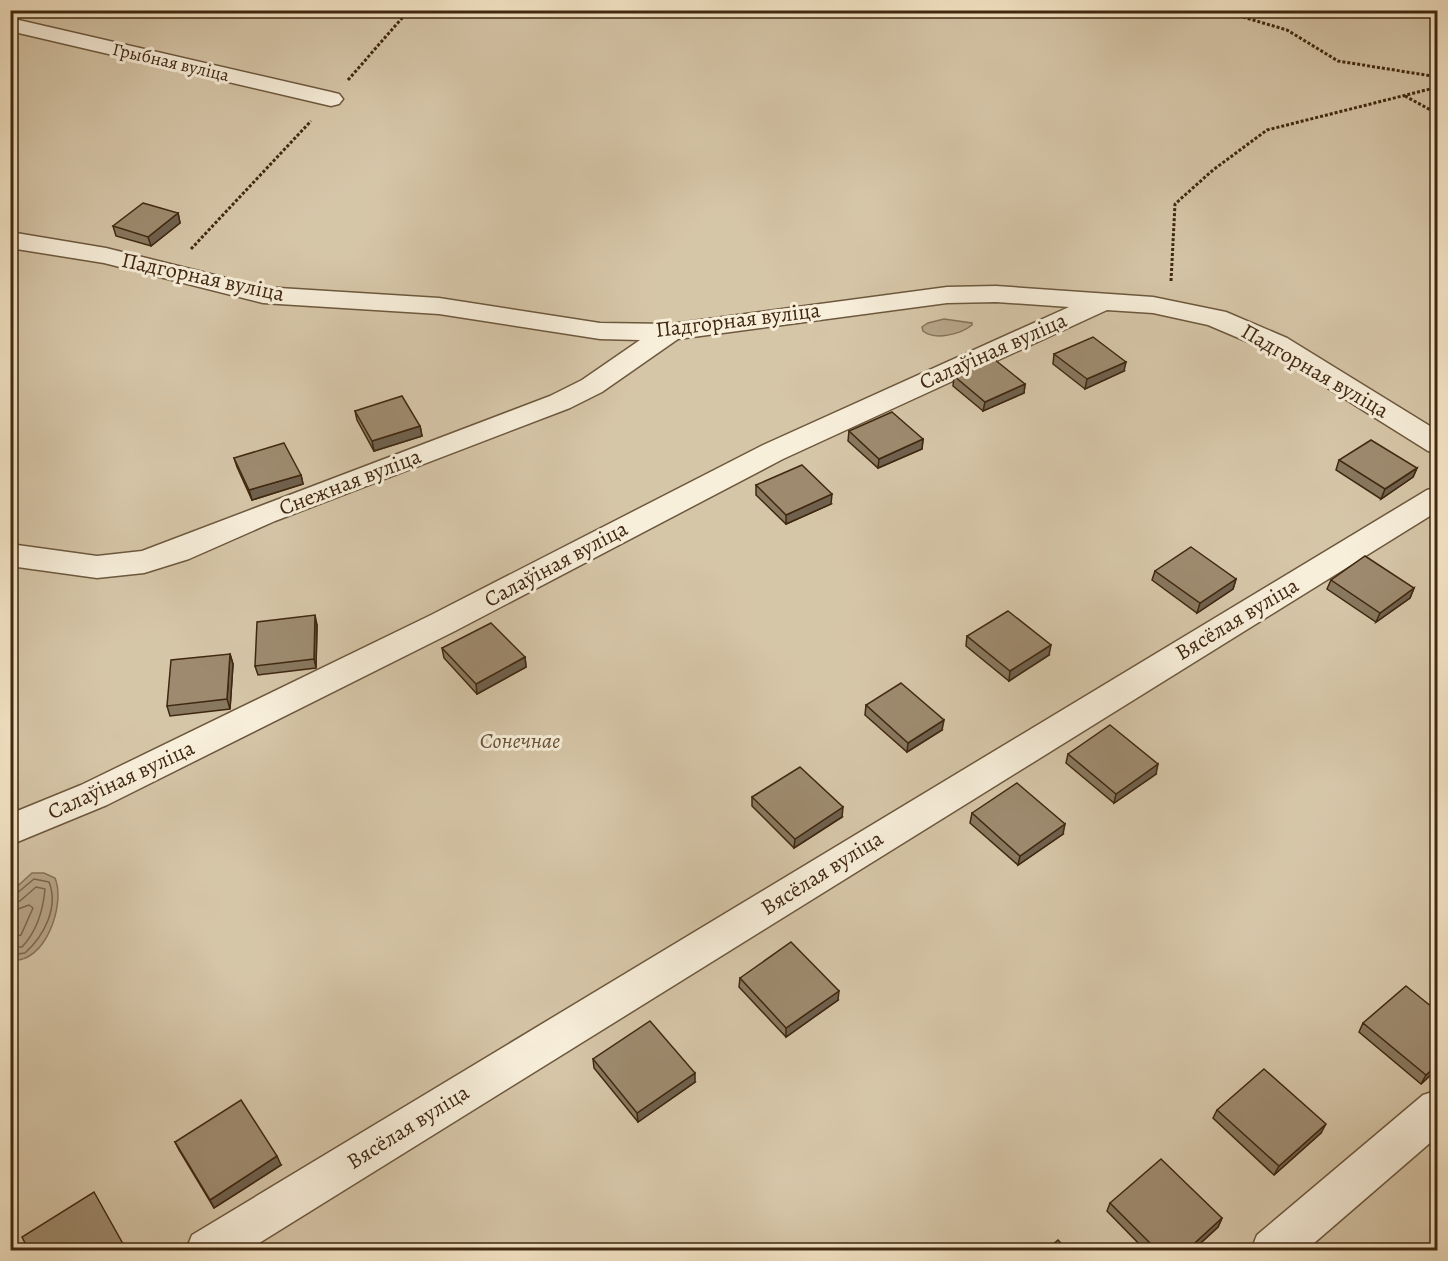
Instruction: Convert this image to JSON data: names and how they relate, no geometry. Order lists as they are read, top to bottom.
{
  "streets": {
    "street": [
      "Грыбная вуліца",
      "Падгорная вуліца",
      "Салаўіная вуліца",
      "Снежная вуліца",
      "Вясёлая вуліца"
    ]
  },
  "crossings": [
    ["Падгорная вуліца", "Салаўіная вуліца"],
    ["Падгорная вуліца", "Снежная вуліца"]
  ],
  "parks": ["Сонечнае"]
}
